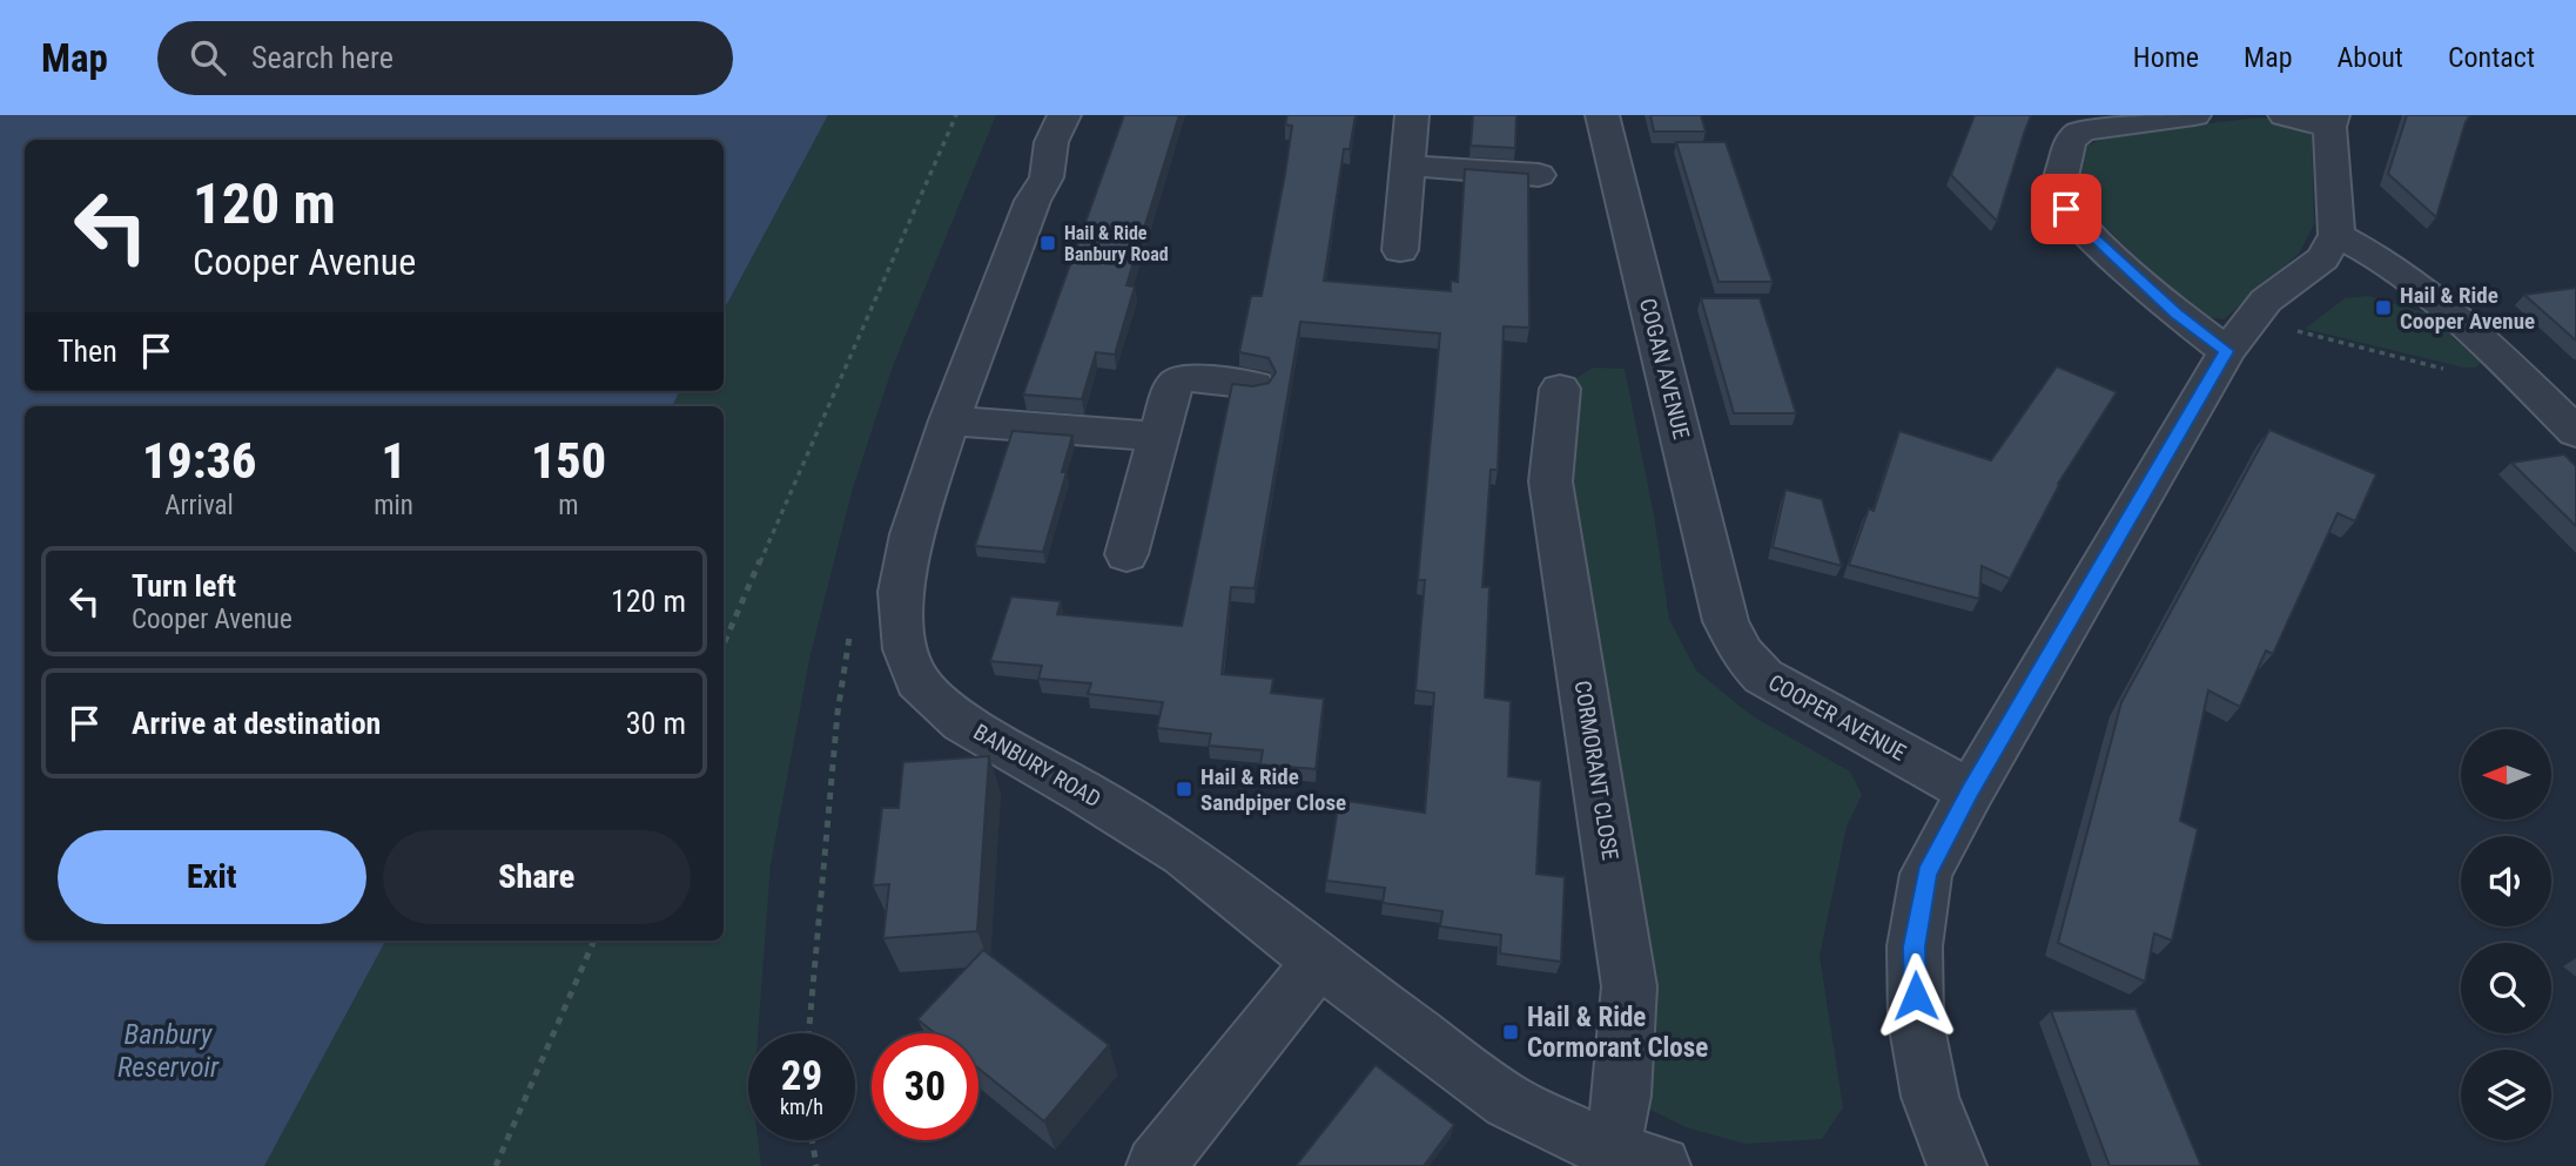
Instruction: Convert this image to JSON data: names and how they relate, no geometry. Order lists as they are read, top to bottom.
{
  "streets": {
    "street": [
      "COGAN AVENUE",
      "COOPER AVENUE",
      "BANBURY ROAD",
      "CORMORANT CLOSE"
    ]
  },
  "crossings": [
    ["COGAN AVENUE", "COOPER AVENUE"],
    ["BANBURY ROAD", "CORMORANT CLOSE"]
  ],
  "water": ["Banbury Reservoir"],
  "places": {
    "transit": [
      "Hail & Ride Banbury Road",
      "Hail & Ride Cooper Avenue",
      "Hail & Ride Sandpiper Close",
      "Hail & Ride Cormorant Close"
    ]
  },
  "north": "left",
  "page": {
    "header": "Map",
    "search": "Search here",
    "nav": [
      "Home",
      "Map",
      "About",
      "Contact"
    ],
    "turn": ["120 m", "Cooper Avenue"],
    "then": "Then",
    "eta": [
      "19:36",
      "Arrival",
      "1",
      "min",
      "150",
      "m"
    ],
    "list": [
      {
        "name": "Turn left",
        "note": "Cooper Avenue",
        "value": "120 m"
      },
      {
        "name": "Arrive at destination",
        "value": "30 m"
      }
    ],
    "buttons": ["Exit", "Share"],
    "speed": "29 km/h",
    "limit": "30"
  }
}
